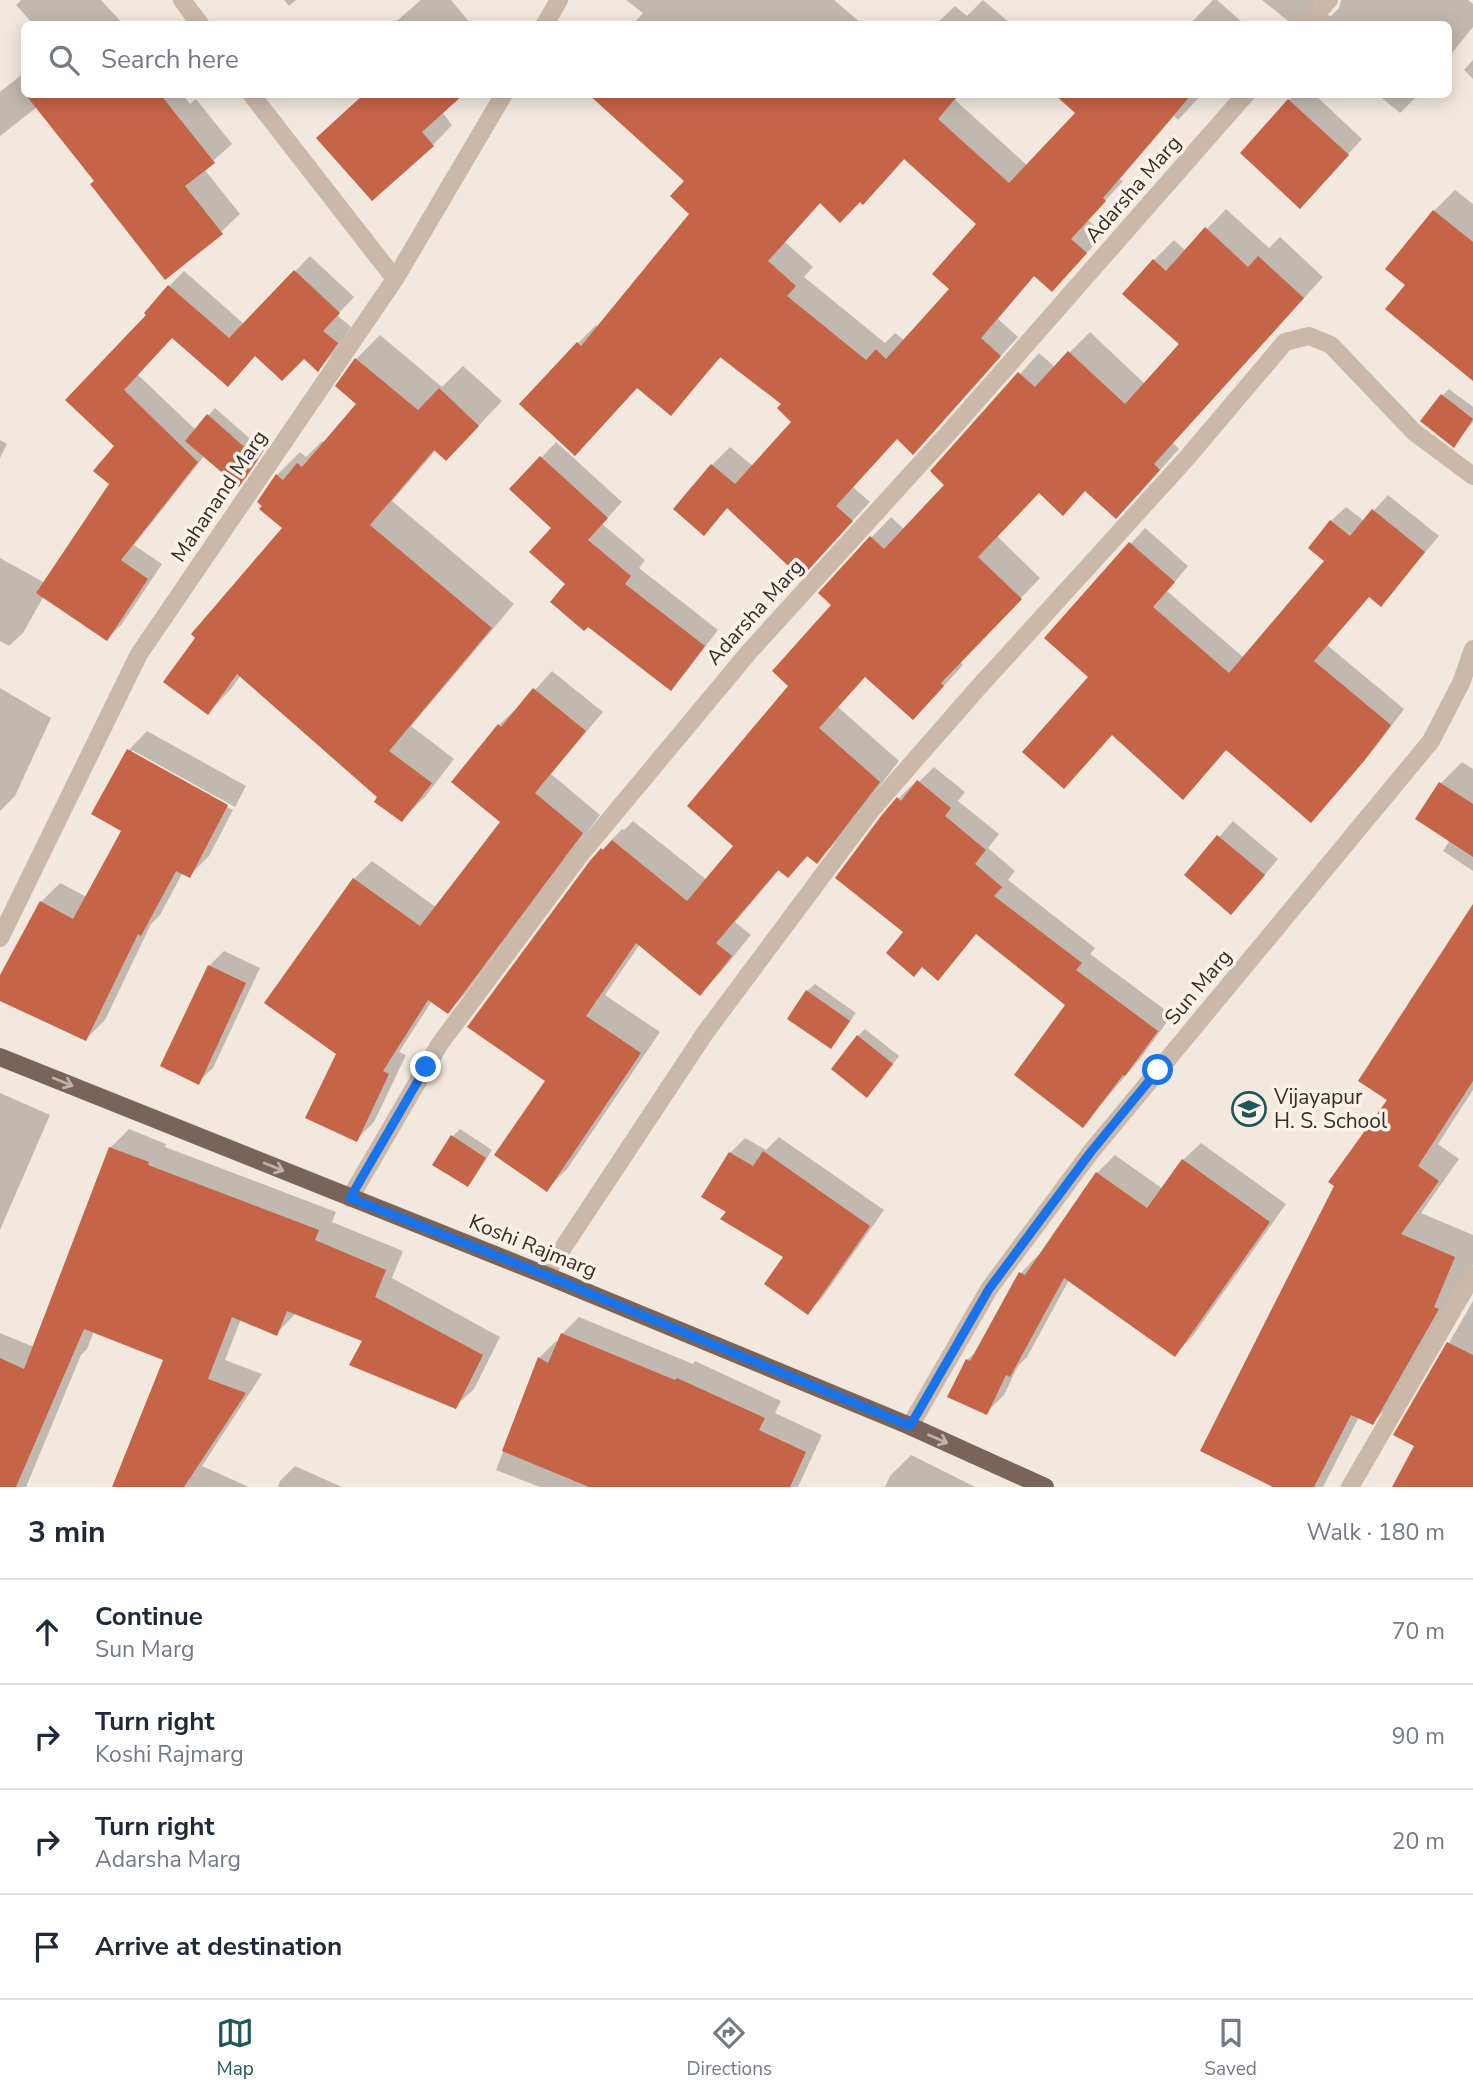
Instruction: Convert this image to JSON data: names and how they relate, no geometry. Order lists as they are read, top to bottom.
{
  "streets": {
    "main road": ["Koshi Rajmarg"],
    "street": ["Adarsha Marg", "Mahanand Marg", "Sun Marg"]
  },
  "crossings": [
    ["Adarsha Marg", "Koshi Rajmarg"],
    ["Sun Marg", "Koshi Rajmarg"]
  ],
  "one_way": ["Koshi Rajmarg"],
  "places": {
    "school or university": ["Vijayapur H. S. School"]
  },
  "page": {
    "search": "Search here",
    "heading": ["3 min", "Walk · 180 m"],
    "list": [
      ["Continue", "Sun Marg", "70 m"],
      ["Turn right", "Koshi Rajmarg", "90 m"],
      ["Turn right", "Adarsha Marg", "20 m"],
      "Arrive at destination"
    ],
    "nav": ["Map", "Directions", "Saved"]
  }
}
